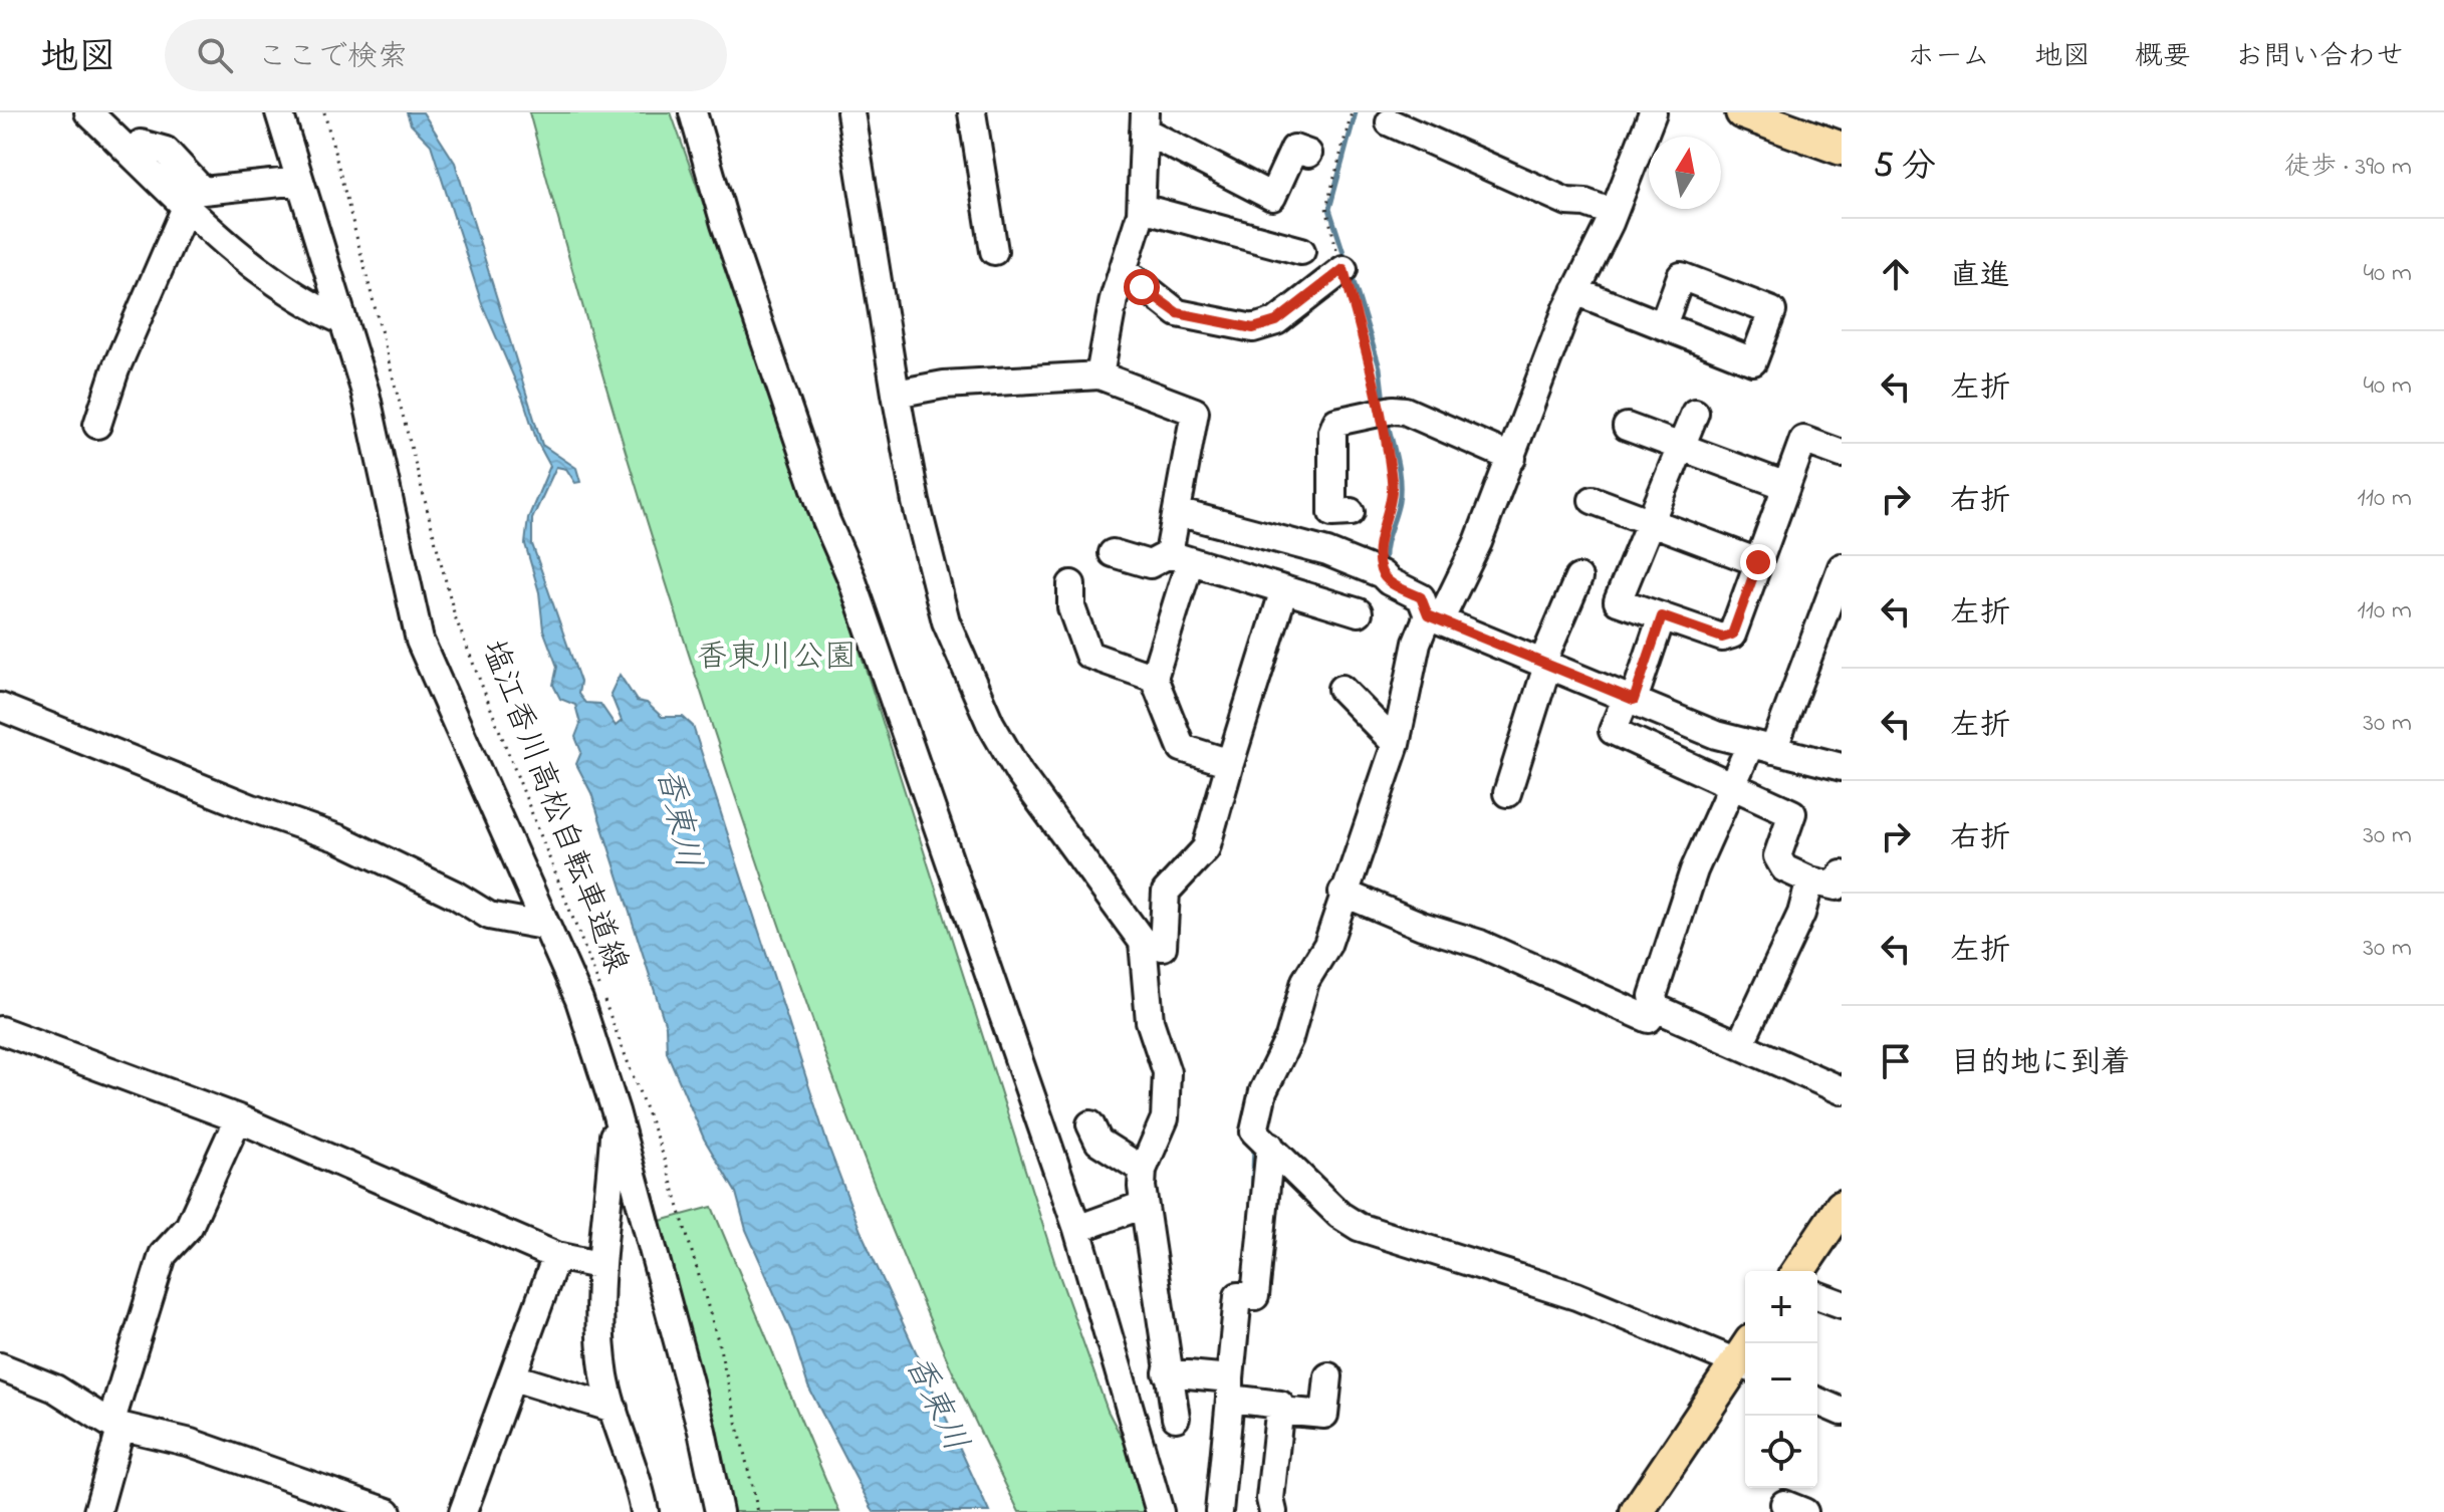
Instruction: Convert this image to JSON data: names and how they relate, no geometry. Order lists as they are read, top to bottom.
{
  "streets": {
    "path": ["塩江香川高松自転車道線"]
  },
  "water": ["香東川"],
  "parks": ["香東川公園"],
  "north": "top",
  "page": {
    "header": "地図",
    "search": "ここで検索",
    "nav": [
      "ホーム",
      "地図",
      "概要",
      "お問い合わせ"
    ],
    "heading": ["5 分", "徒歩 · 390 m"],
    "list": [
      ["直進", "40 m"],
      ["左折", "40 m"],
      ["右折", "110 m"],
      ["左折", "110 m"],
      ["左折", "30 m"],
      ["右折", "30 m"],
      ["左折", "30 m"],
      "目的地に到着"
    ],
    "map_buttons": ["+", "−"]
  }
}
